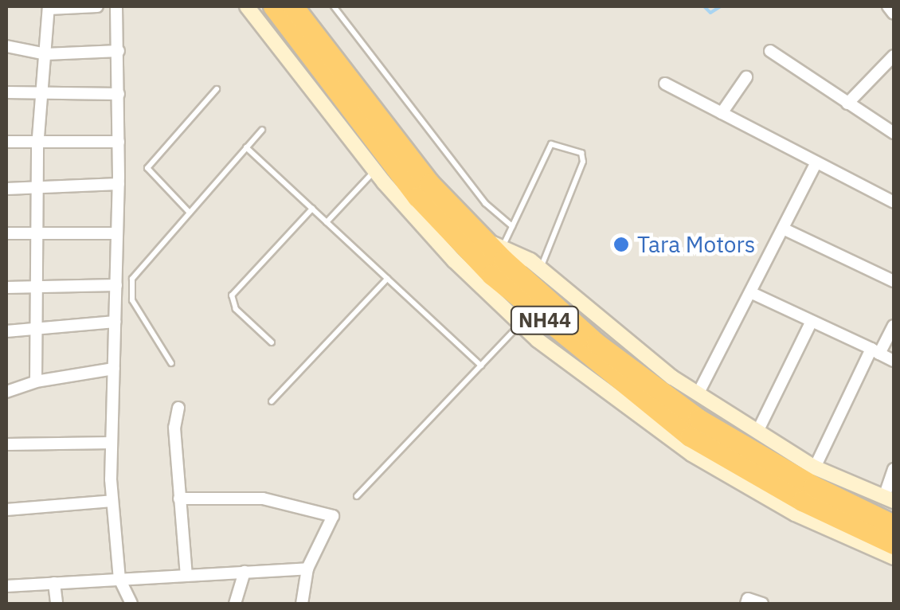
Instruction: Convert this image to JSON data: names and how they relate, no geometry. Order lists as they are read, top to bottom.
{
  "streets": {
    "highway": ["NH44"]
  },
  "places": ["Tara Motors"]
}
